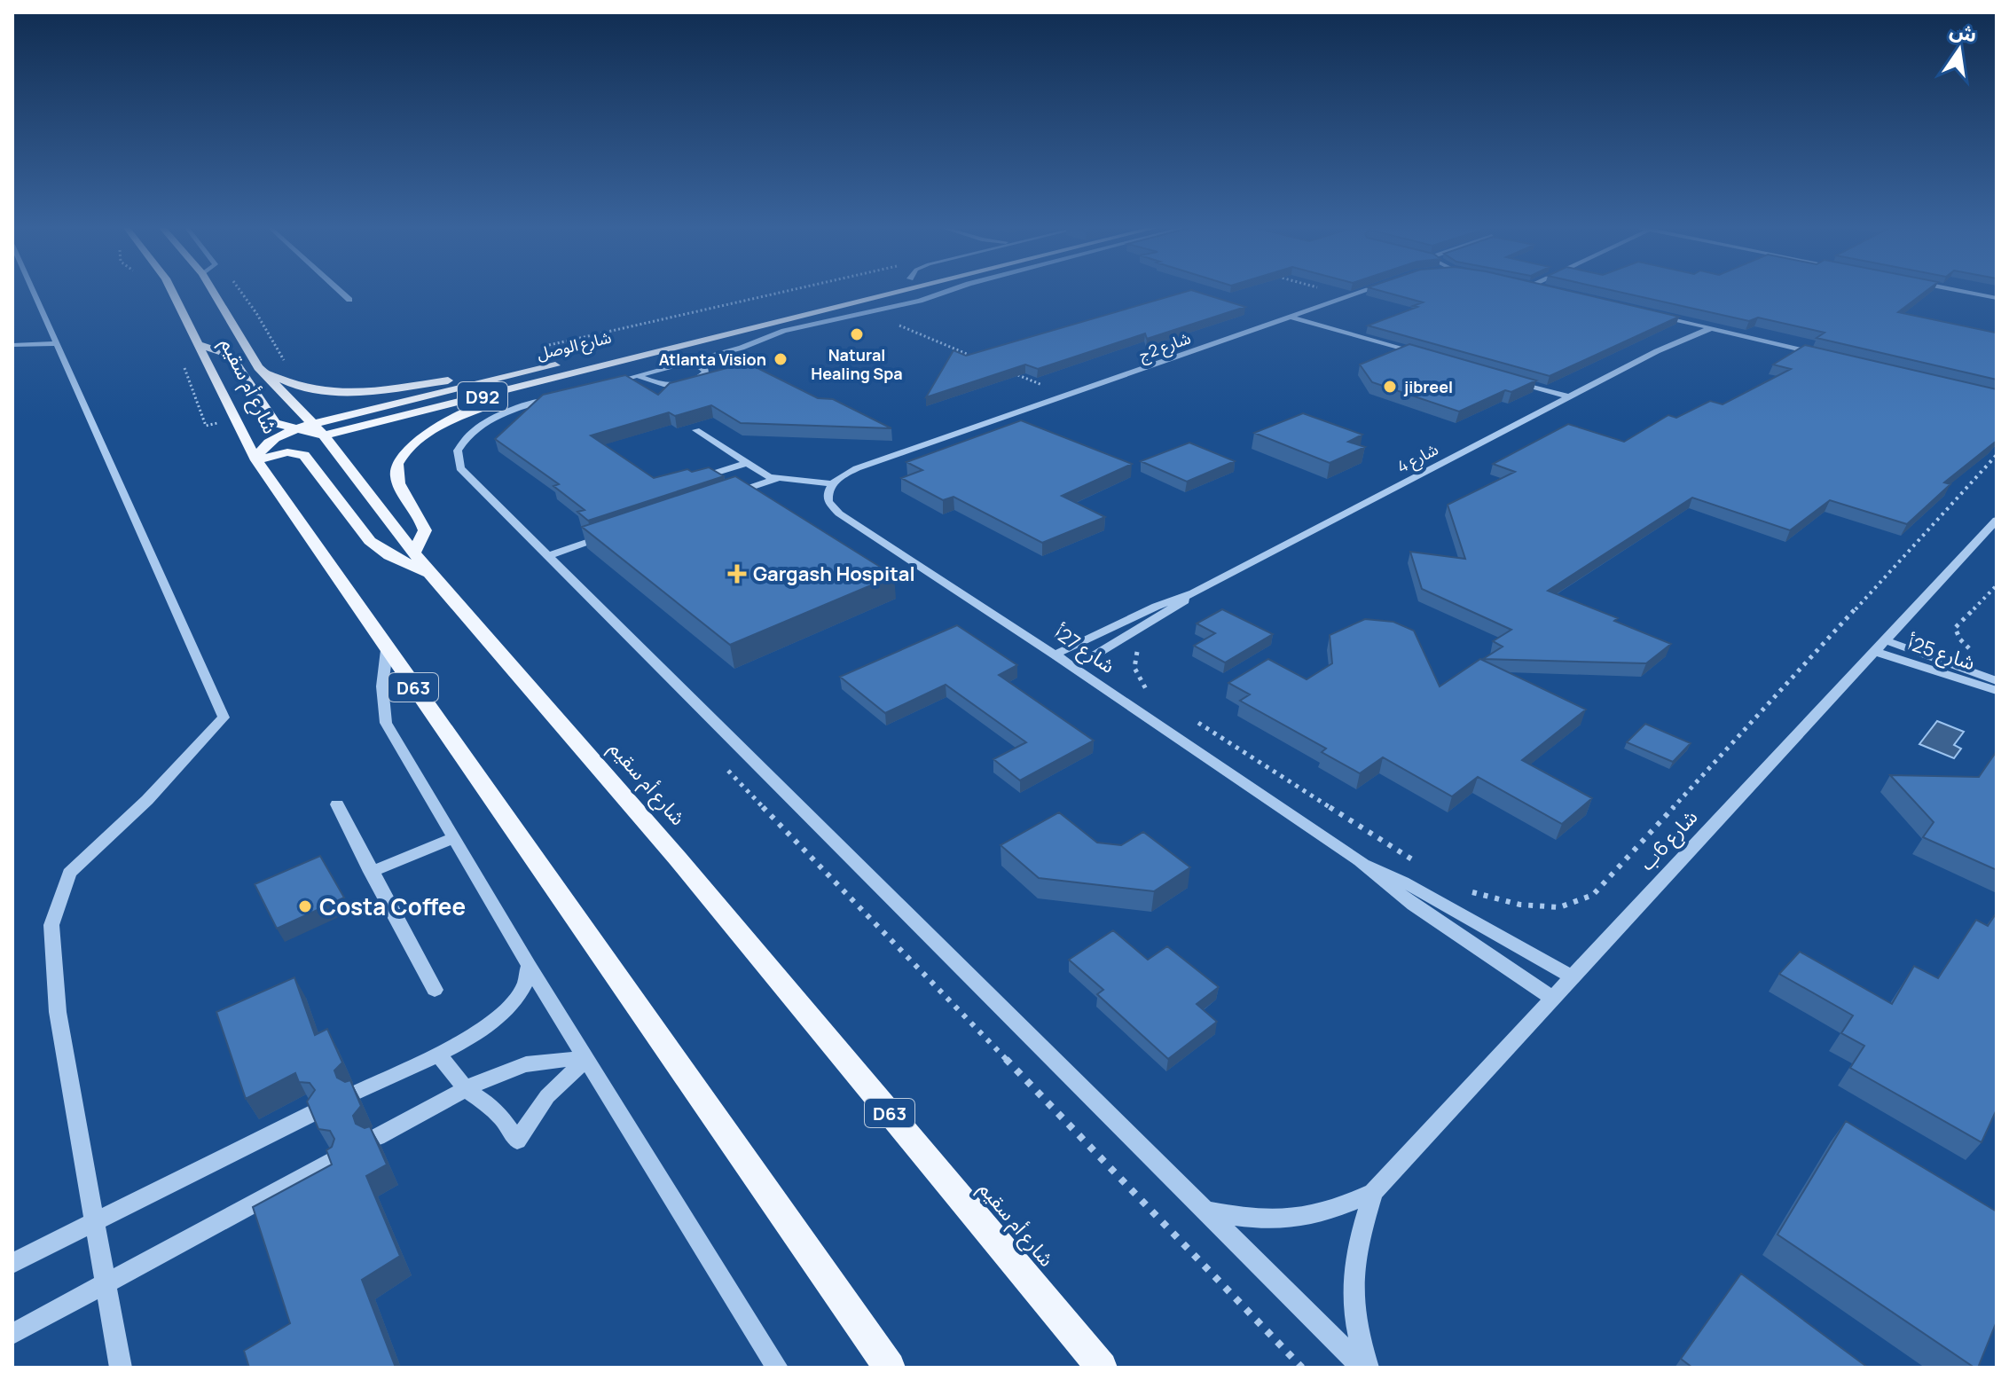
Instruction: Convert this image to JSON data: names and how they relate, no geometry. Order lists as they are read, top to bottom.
{
  "streets": {
    "main road": [
      "شارع الوصل",
      "شارع أم سقيم",
      "D92",
      "D63"
    ],
    "street": [
      "شارع 2ج",
      "شارع 4",
      "شارع 27أ",
      "شارع 25أ",
      "شارع 6ب"
    ]
  },
  "crossings": [
    ["شارع الوصل", "شارع أم سقيم"],
    ["شارع 2ج", "شارع 27أ"],
    ["شارع 4", "شارع 27أ"],
    ["شارع 27أ", "شارع 6ب"],
    ["شارع 25أ", "شارع 6ب"]
  ],
  "places": {
    "other": [
      "Natural Healing Spa",
      "Atlanta Vision",
      "jibreel",
      "Costa Coffee"
    ],
    "health": ["Gargash Hospital"]
  },
  "north": "top"
}
